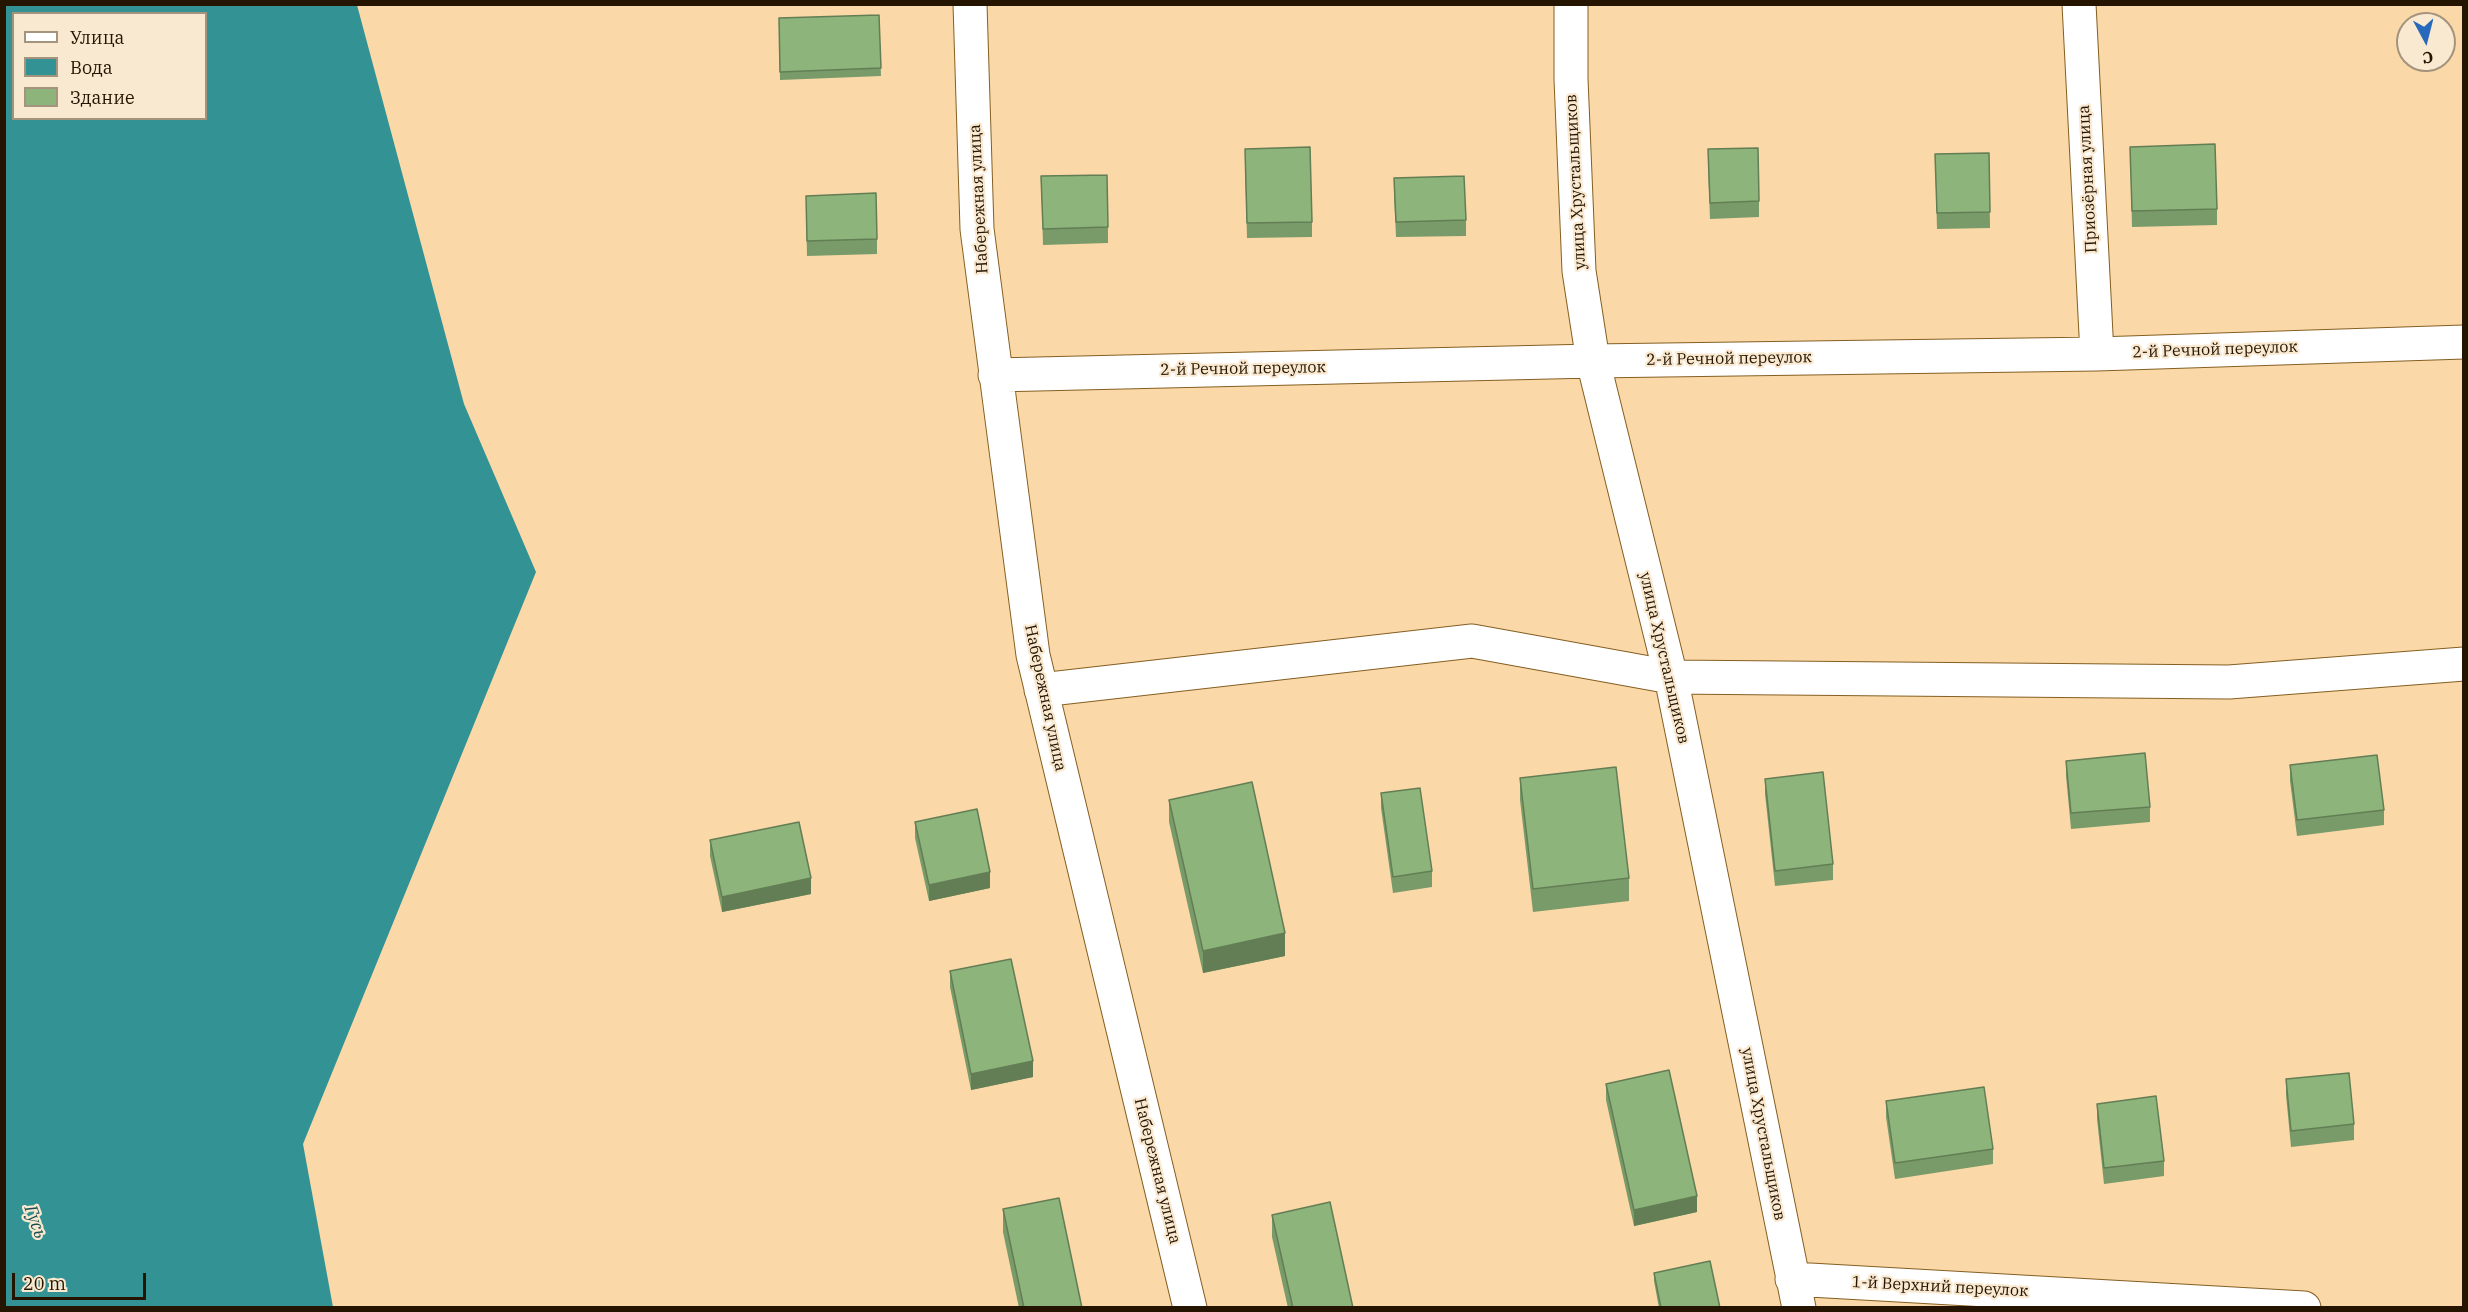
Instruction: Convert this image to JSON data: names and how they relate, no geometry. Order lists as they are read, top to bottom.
{
  "streets": {
    "street": [
      "Приозёрная улица",
      "улица Хрустальщиков",
      "Набережная улица",
      "2-й Речной переулок",
      "1-й Верхний переулок"
    ]
  },
  "crossings": [
    ["Приозёрная улица", "2-й Речной переулок"],
    ["улица Хрустальщиков", "2-й Речной переулок"],
    ["улица Хрустальщиков", "1-й Верхний переулок"],
    ["Набережная улица", "2-й Речной переулок"]
  ],
  "water": ["Гусь"],
  "legend": ["Улица", "Вода", "Здание"],
  "scale_bar": "20 m",
  "north": "bottom"
}
